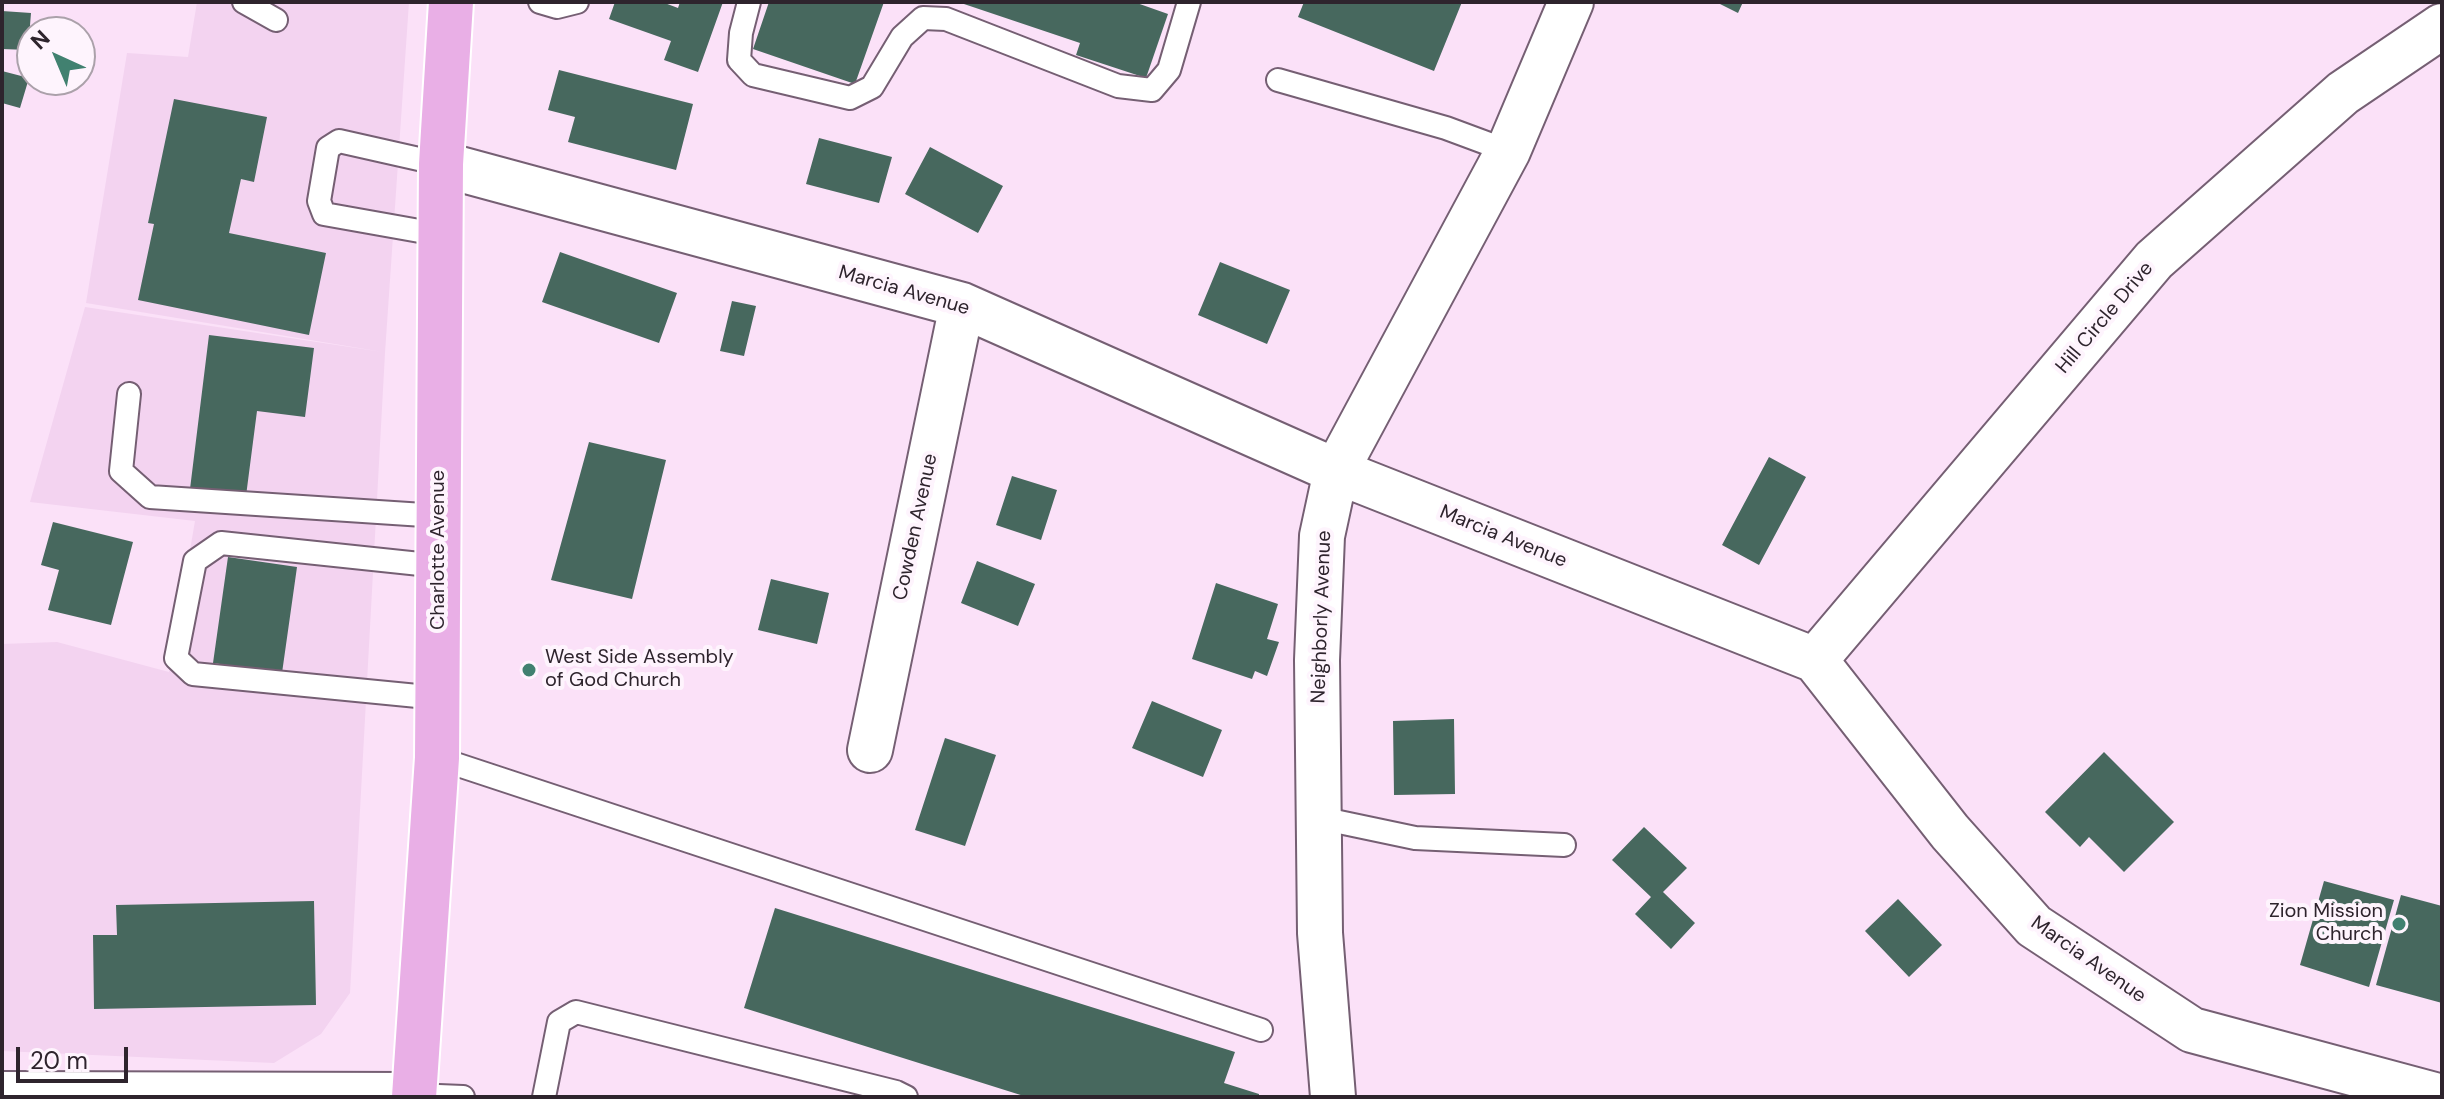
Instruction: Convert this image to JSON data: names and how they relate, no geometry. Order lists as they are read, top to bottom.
{
  "streets": {
    "main road": ["Charlotte Avenue"],
    "street": [
      "Marcia Avenue",
      "Hill Circle Drive",
      "Cowden Avenue",
      "Neighborly Avenue"
    ]
  },
  "crossings": [
    ["Marcia Avenue", "Hill Circle Drive"],
    ["Marcia Avenue", "Cowden Avenue"],
    ["Marcia Avenue", "Charlotte Avenue"],
    ["Marcia Avenue", "Neighborly Avenue"]
  ],
  "places": ["West Side Assembly of God Church", "Zion Mission Church"],
  "scale_bar": "20 m",
  "north": "top left"
}
